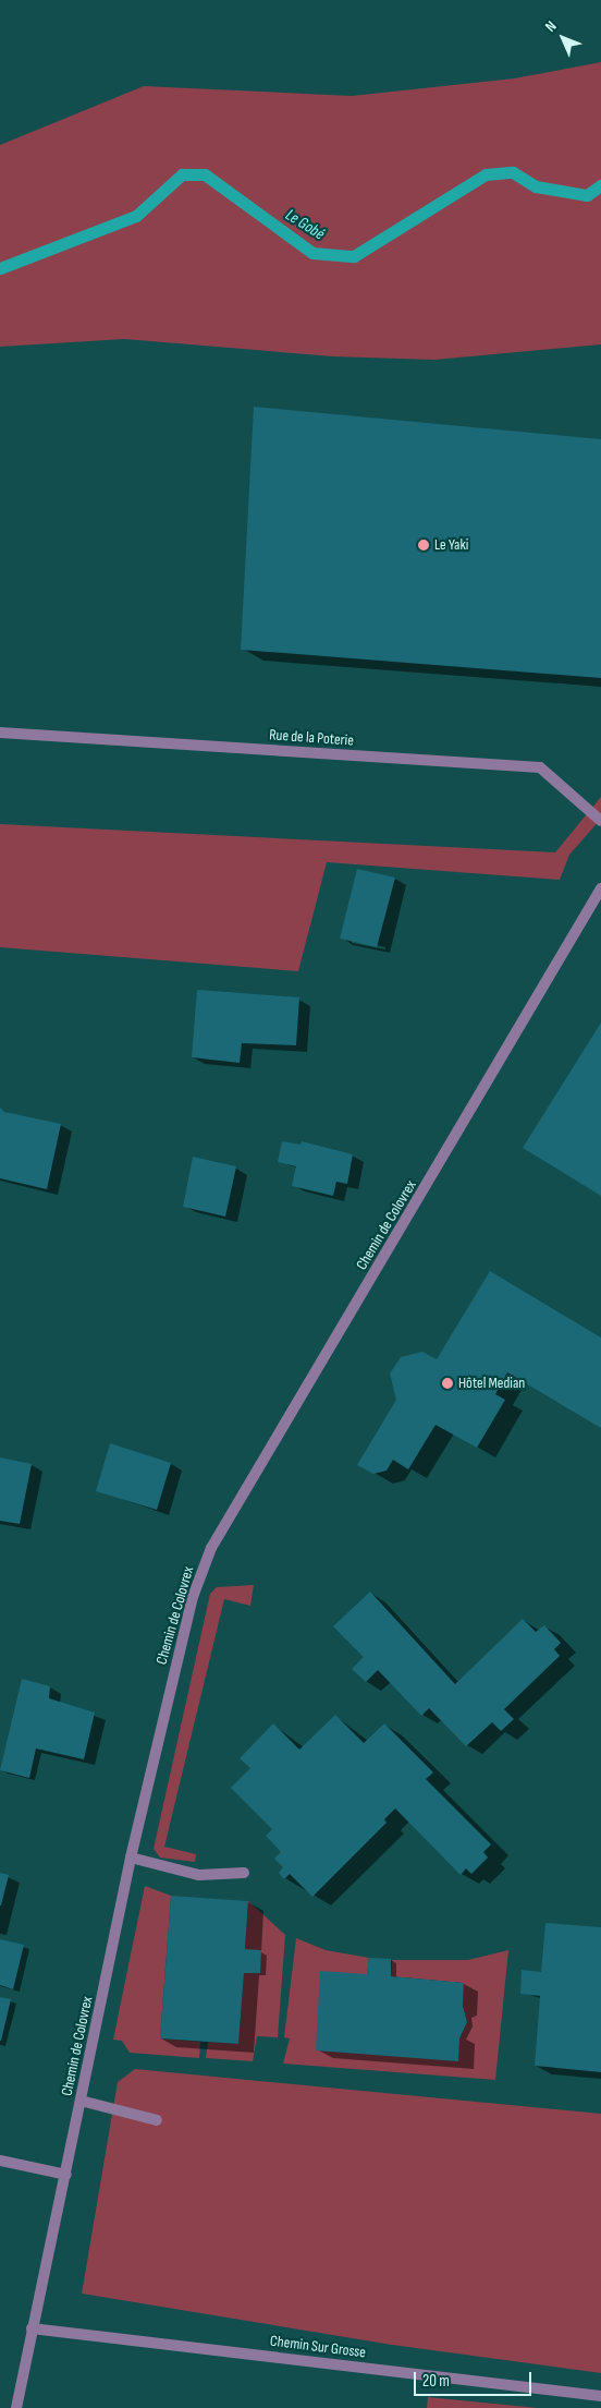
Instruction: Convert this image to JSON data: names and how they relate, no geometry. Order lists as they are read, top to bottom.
{
  "streets": {
    "street": ["Rue de la Poterie", "Chemin de Colovrex", "Chemin Sur Grosse"]
  },
  "crossings": [
    ["Chemin de Colovrex", "Chemin Sur Grosse"]
  ],
  "water": ["Le Gobé"],
  "places": ["Le Yaki", "Hôtel Median"],
  "scale_bar": "20 m",
  "north": "top left"
}
